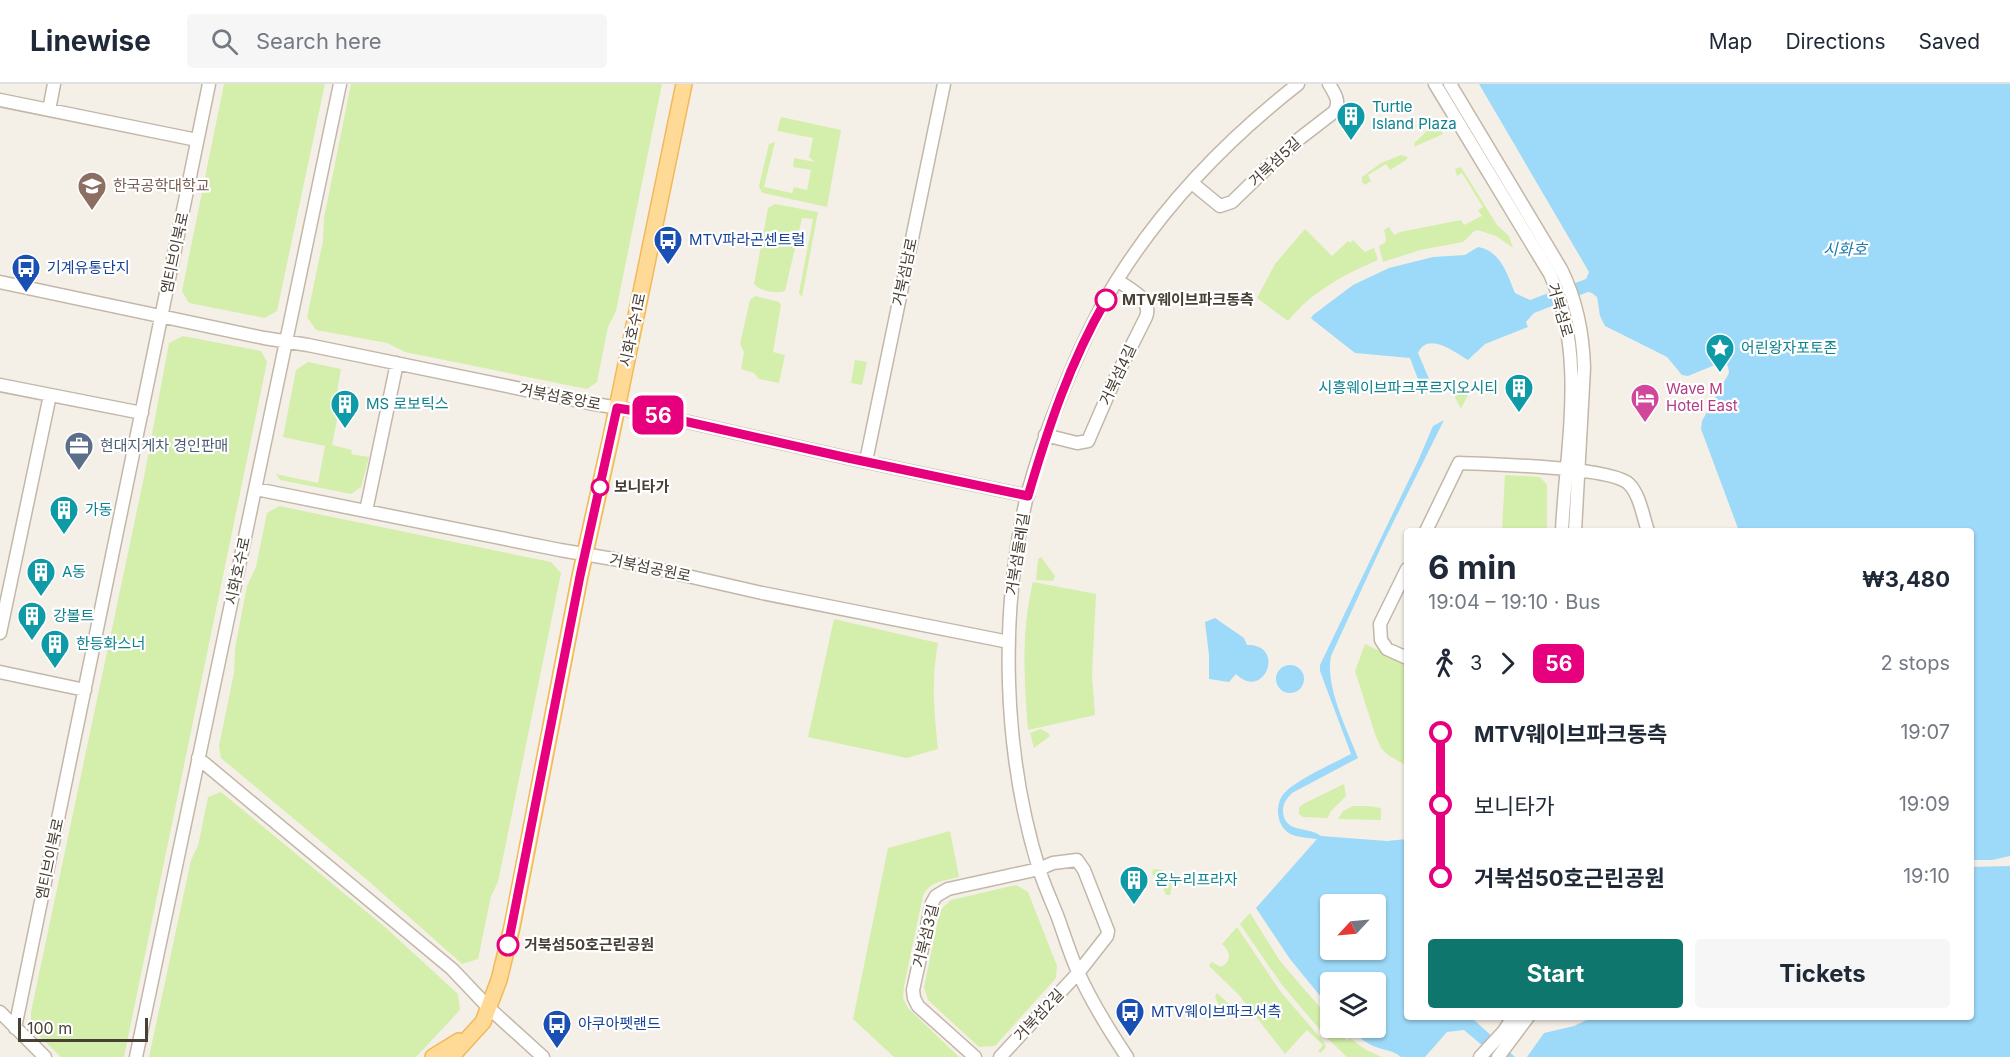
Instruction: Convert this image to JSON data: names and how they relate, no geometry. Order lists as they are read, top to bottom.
{
  "streets": {
    "main road": ["시화호수1로"],
    "street": [
      "거북섬5길",
      "엠티브이북로",
      "거북섬남로",
      "거북섬로",
      "거북섬4길",
      "거북섬중앙로",
      "거북섬둘레길",
      "거북섬공원로",
      "시화호수로",
      "거북섬3길",
      "거북섬2길"
    ]
  },
  "crossings": [
    ["거북섬5길", "거북섬둘레길"],
    ["엠티브이북로", "거북섬중앙로"],
    ["거북섬남로", "거북섬중앙로"],
    ["시화호수1로", "거북섬중앙로"],
    ["시화호수1로", "거북섬공원로"],
    ["거북섬4길", "거북섬둘레길"],
    ["거북섬중앙로", "거북섬둘레길"],
    ["거북섬중앙로", "시화호수로"],
    ["거북섬둘레길", "거북섬공원로"],
    ["거북섬둘레길", "거북섬3길"],
    ["거북섬둘레길", "거북섬2길"],
    ["거북섬공원로", "시화호수로"],
    ["거북섬3길", "거북섬2길"]
  ],
  "water": ["시화호"],
  "places": {
    "building": [
      "Turtle Island Plaza",
      "시흥웨이브파크푸르지오시티",
      "MS 로보틱스",
      "가동",
      "A동",
      "강볼트",
      "한등화스너",
      "온누리프라자"
    ],
    "school or university": ["한국공학대학교"],
    "bus stop": [
      "MTV파라곤센트럴",
      "기계유통단지",
      "MTV웨이브파크서측",
      "아쿠아펫랜드"
    ],
    "other": ["MTV웨이브파크동측", "보니타가", "거북섬50호근린공원"],
    "place": ["어린왕자포토존"],
    "hotel": ["Wave M Hotel East"],
    "office": ["현대지게차 경인판매"]
  },
  "lines": ["bus line 56"],
  "scale_bar": "100 m",
  "north": "bottom left",
  "page": {
    "header": "Linewise",
    "search": "Search here",
    "nav": ["Map", "Directions", "Saved"],
    "on_map": "56",
    "heading": ["6 min", "19:04 – 19:10 · Bus", "₩3,480"],
    "legs": ["3", "56", "2 stops"],
    "list": [
      {
        "name": "MTV웨이브파크동측",
        "value": "19:07"
      },
      {
        "name": "보니타가",
        "value": "19:09"
      },
      {
        "name": "거북섬50호근린공원",
        "value": "19:10"
      }
    ],
    "buttons": ["Start", "Tickets"],
    "scale": "100 m"
  }
}
